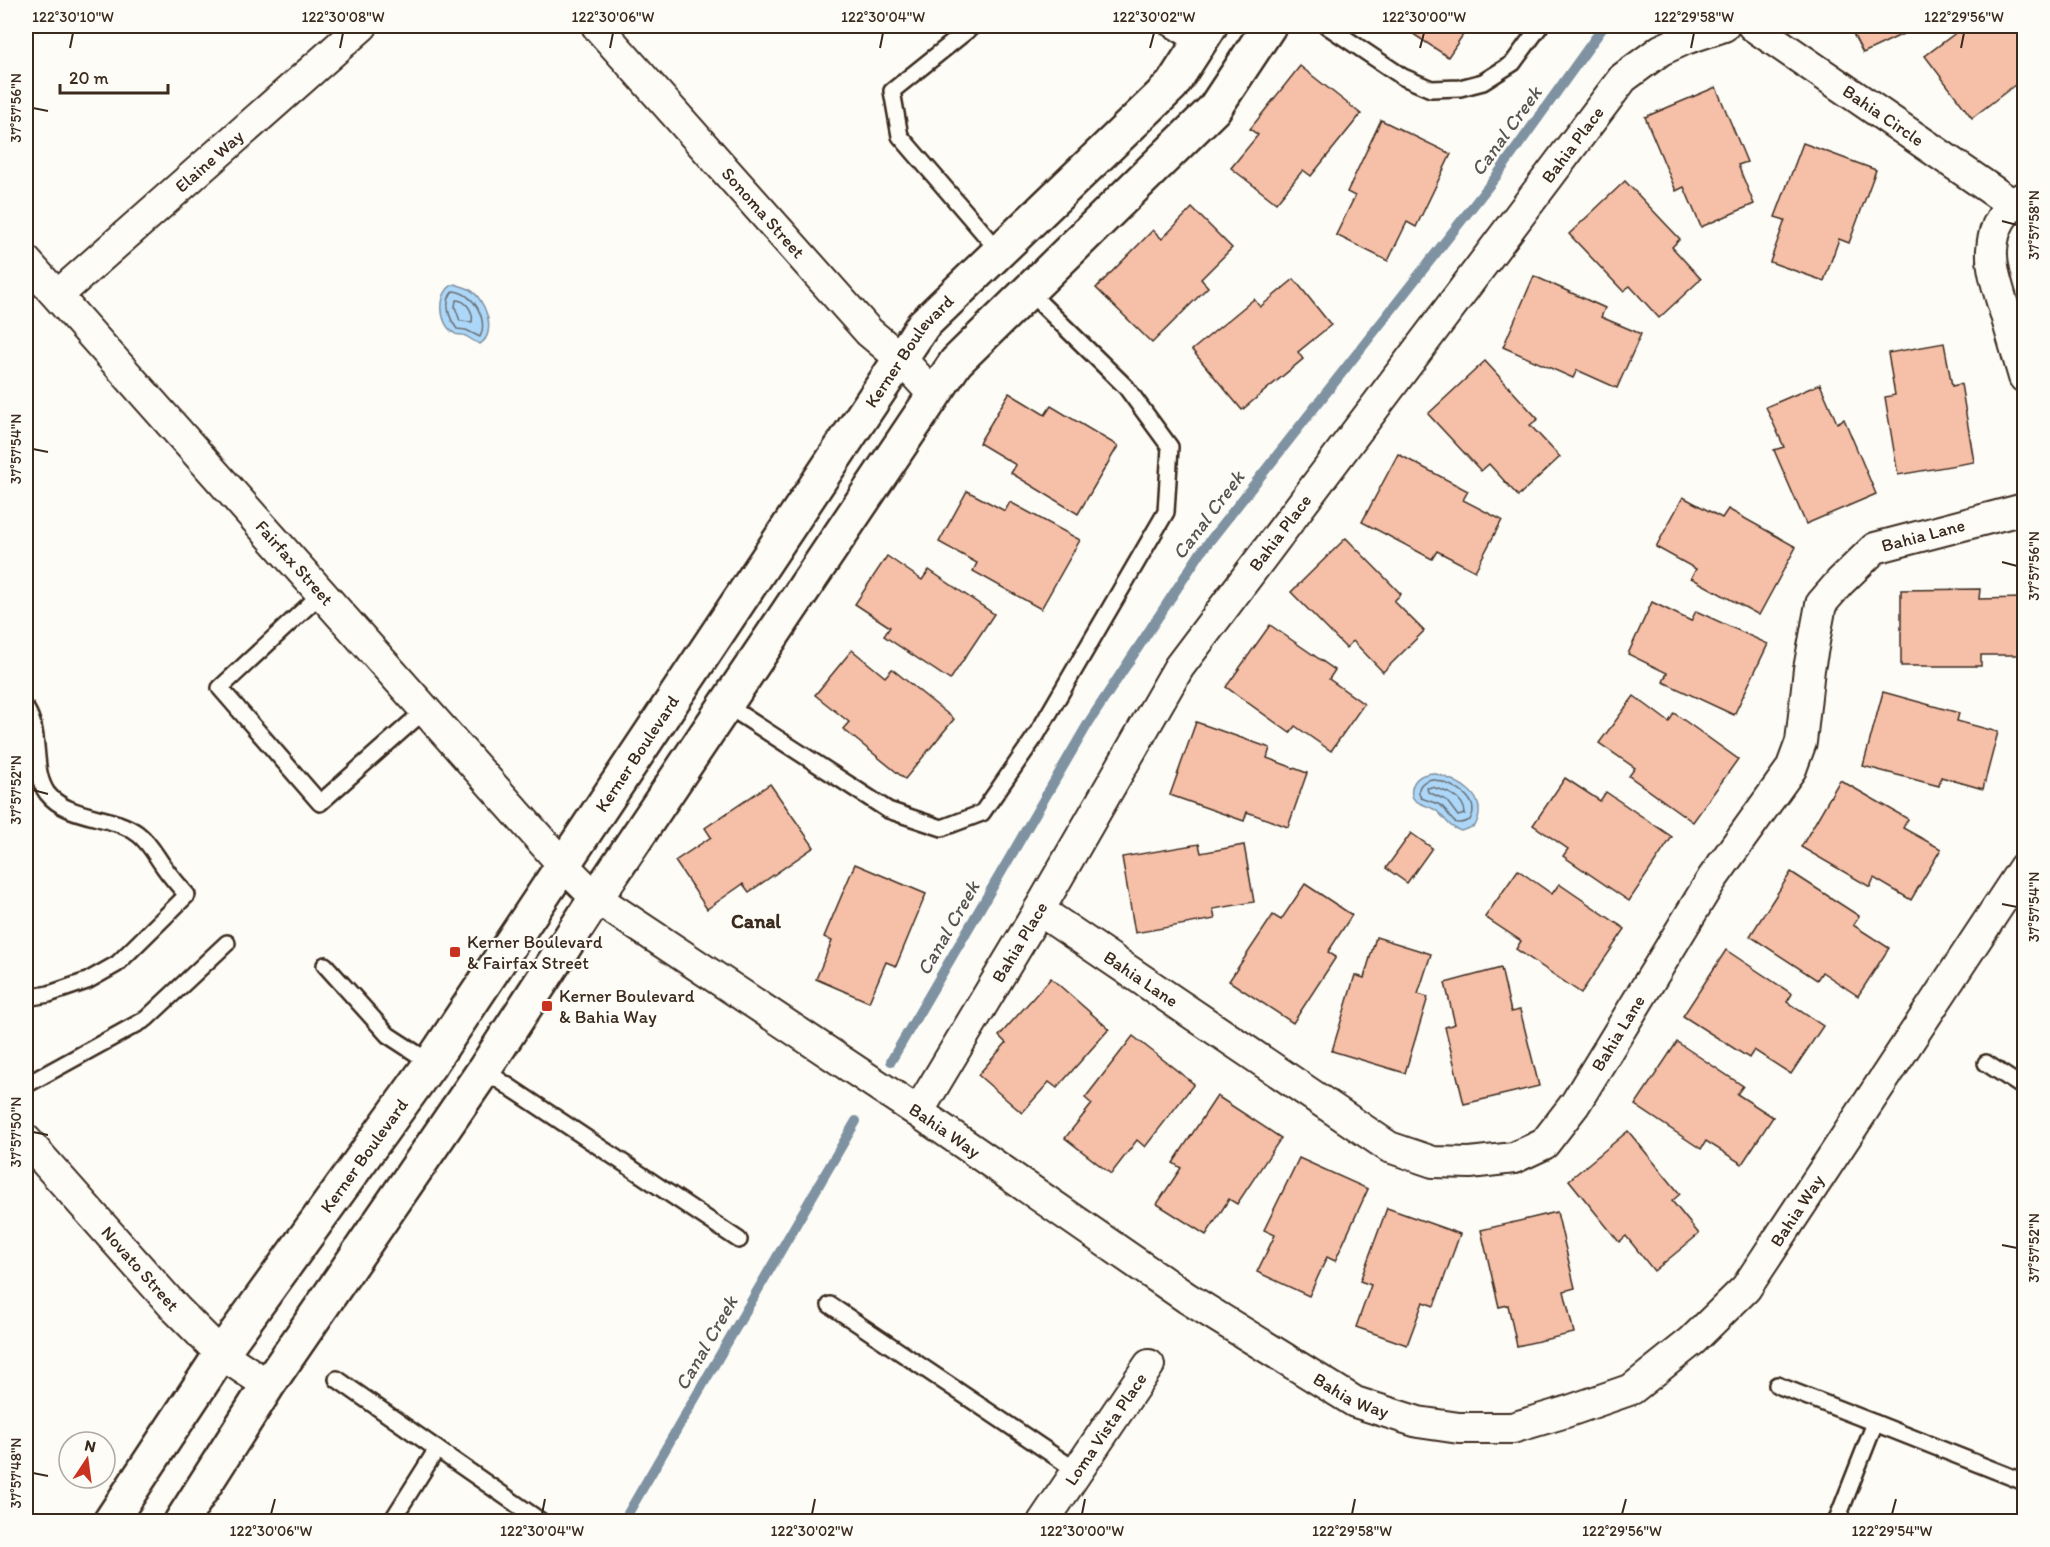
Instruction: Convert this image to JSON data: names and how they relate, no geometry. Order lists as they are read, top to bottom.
{
  "streets": {
    "street": [
      "Bahia Circle",
      "Bahia Place",
      "Elaine Way",
      "Sonoma Street",
      "Kerner Boulevard",
      "Bahia Lane",
      "Fairfax Street",
      "Bahia Way",
      "Novato Street",
      "Loma Vista Place"
    ]
  },
  "crossings": [
    ["Bahia Place", "Bahia Lane"],
    ["Bahia Place", "Bahia Way"],
    ["Elaine Way", "Fairfax Street"],
    ["Sonoma Street", "Kerner Boulevard"],
    ["Kerner Boulevard", "Fairfax Street"],
    ["Kerner Boulevard", "Bahia Way"],
    ["Kerner Boulevard", "Novato Street"],
    ["Fairfax Street", "Bahia Way"]
  ],
  "districts": ["Canal"],
  "water": ["Canal Creek"],
  "places": {
    "transit": ["Kerner Boulevard & Fairfax Street", "Kerner Boulevard & Bahia Way"]
  },
  "scale_bar": "20 m",
  "north": "top",
  "coordinates": [
    "122°30'10\"W",
    "122°30'08\"W",
    "122°30'06\"W",
    "122°30'04\"W",
    "122°30'02\"W",
    "122°30'00\"W",
    "122°29'58\"W",
    "122°29'56\"W",
    "37°57'56\"N",
    "37°57'58\"N",
    "37°57'54\"N",
    "37°57'52\"N",
    "37°57'50\"N",
    "37°57'48\"N",
    "122°29'54\"W"
  ]
}
